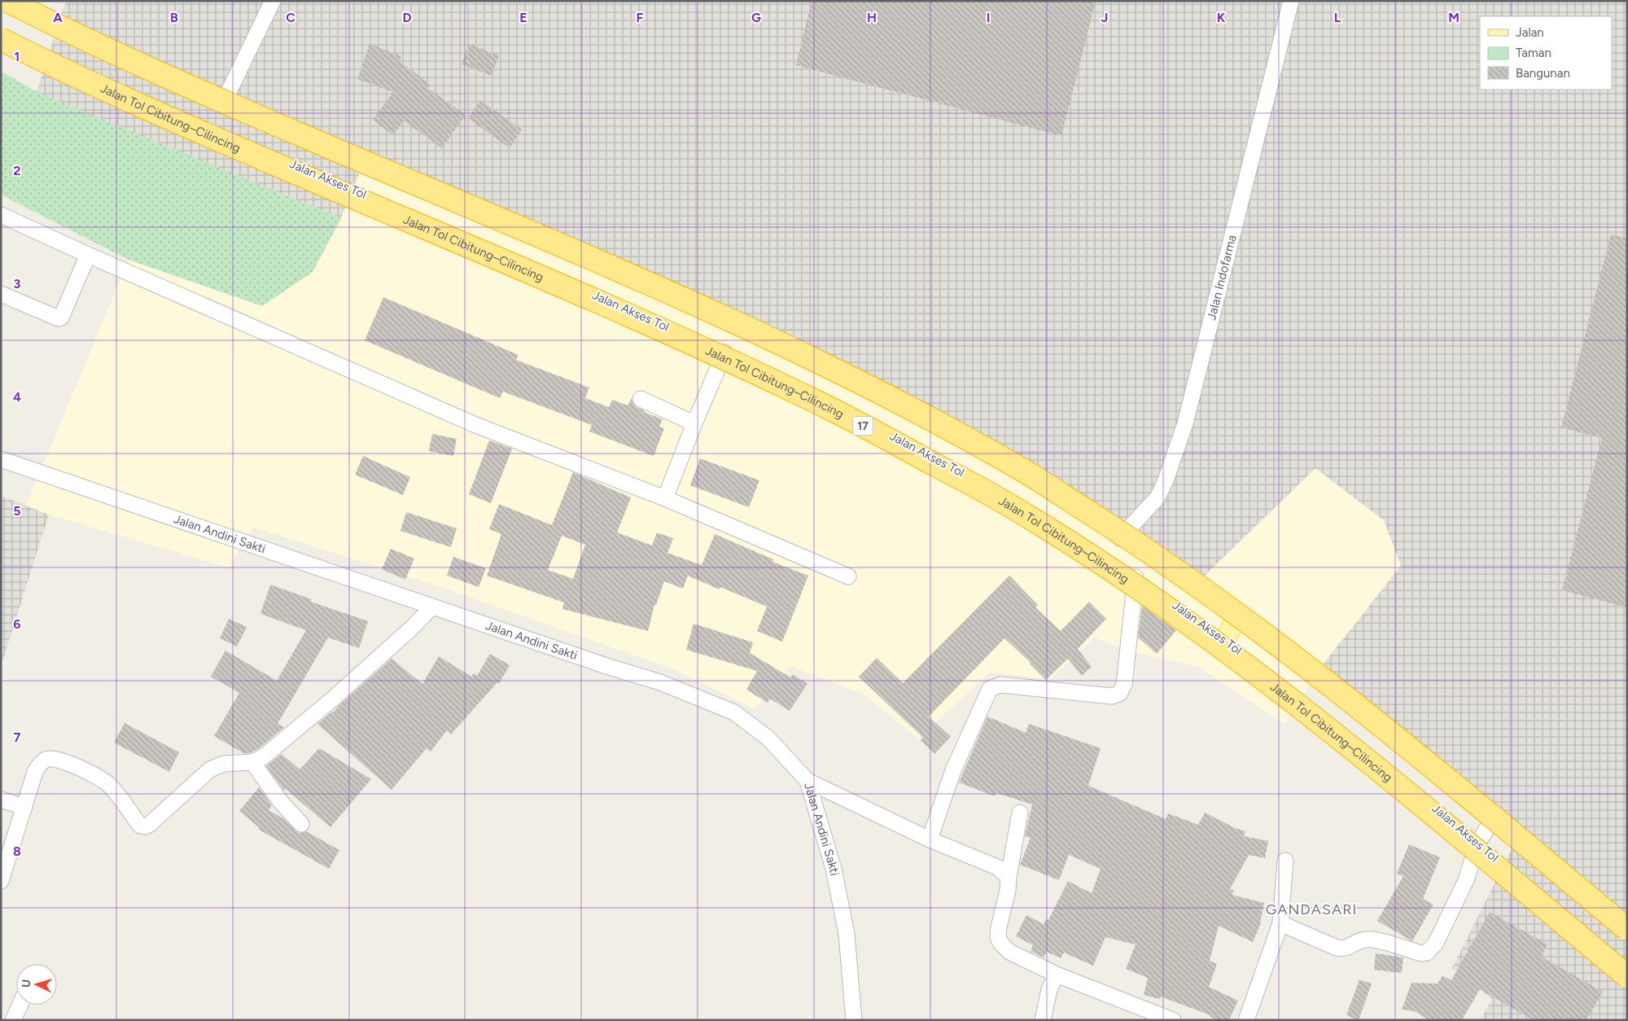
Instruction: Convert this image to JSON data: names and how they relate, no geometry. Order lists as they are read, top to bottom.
{
  "streets": {
    "highway": ["Jalan Tol Cibitung–Cilincing", "17"],
    "main road": ["Jalan Akses Tol"],
    "street": ["Jalan Indofarma", "Jalan Andini Sakti"]
  },
  "crossings": [
    ["Jalan Tol Cibitung–Cilincing", "Jalan Akses Tol"],
    ["Jalan Akses Tol", "Jalan Indofarma"]
  ],
  "districts": ["GANDASARI"],
  "legend": ["Jalan", "Taman", "Bangunan"],
  "north": "left",
  "grid": {
    "columns": [
      "A",
      "B",
      "C",
      "D",
      "E",
      "F",
      "G",
      "H",
      "I",
      "J",
      "K",
      "L",
      "M"
    ],
    "rows": [
      "1",
      "2",
      "3",
      "4",
      "5",
      "6",
      "7",
      "8"
    ]
  }
}
